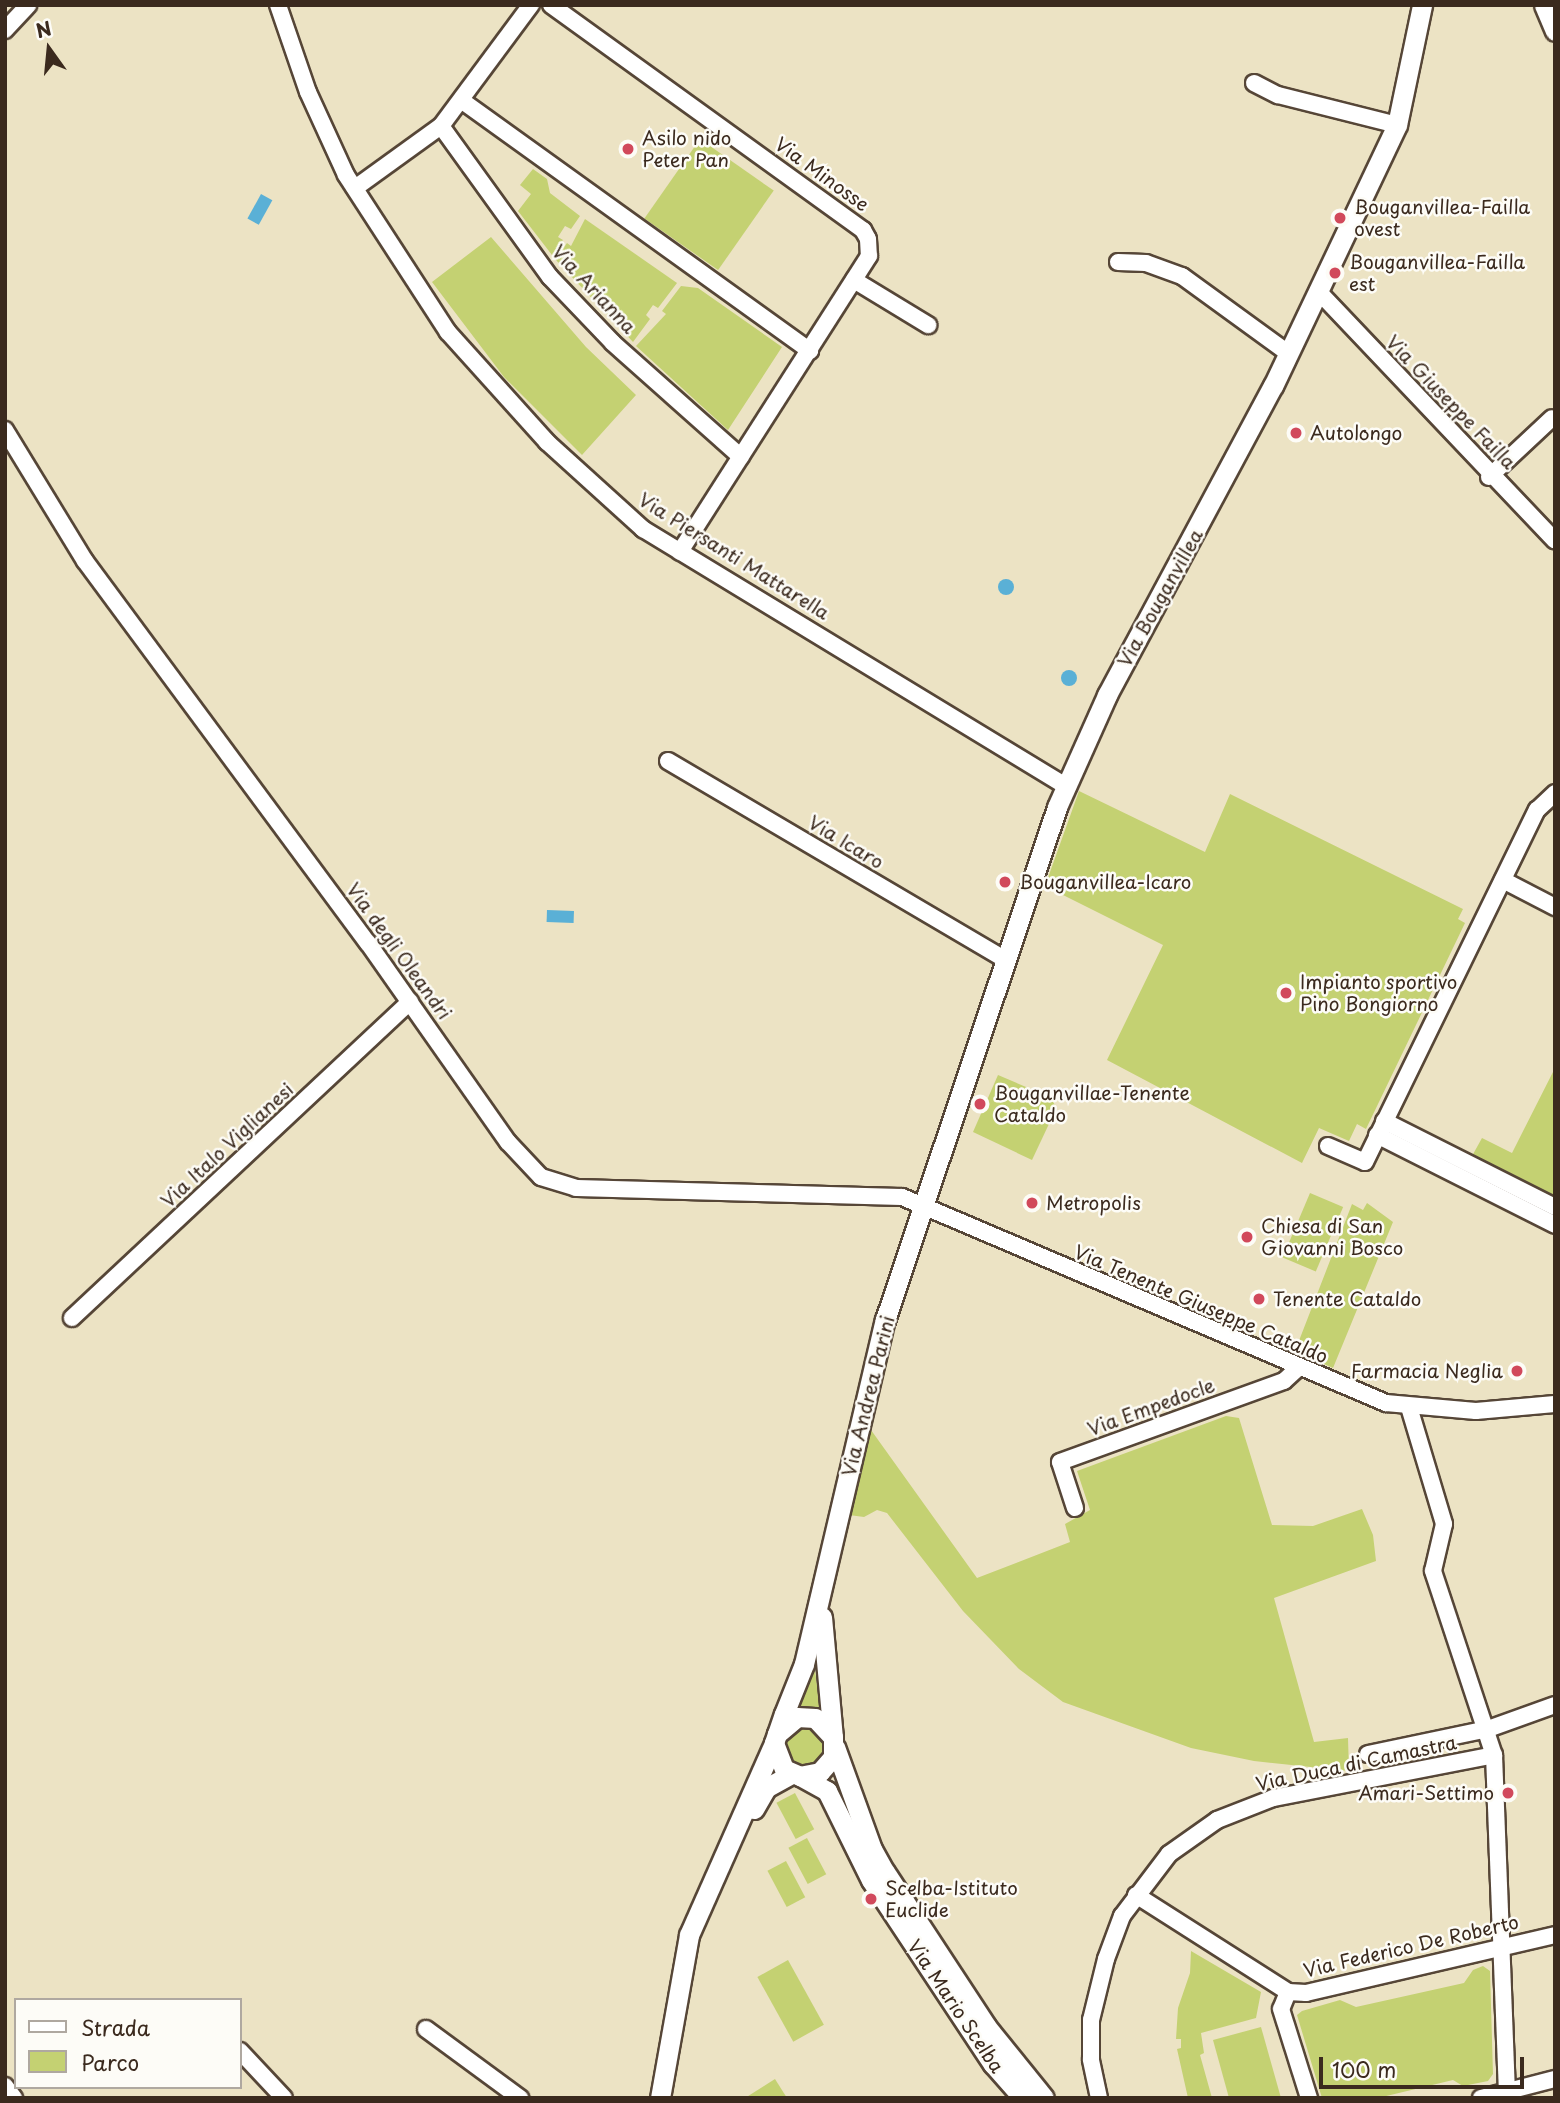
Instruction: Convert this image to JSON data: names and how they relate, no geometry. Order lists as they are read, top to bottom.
{
  "streets": {
    "main road": ["Via Bouganvillea", "Via Andrea Parini", "Via Mario Scelba"],
    "street": [
      "Via Minosse",
      "Via Arianna",
      "Via Giuseppe Failla",
      "Via Piersanti Mattarella",
      "Via Icaro",
      "Via degli Oleandri",
      "Via Italo Viglianesi",
      "Via Tenente Giuseppe Cataldo",
      "Via Empedocle",
      "Via Duca di Camastra",
      "Via Federico De Roberto"
    ]
  },
  "crossings": [
    ["Via Minosse", "Via Arianna"],
    ["Via Minosse", "Via Piersanti Mattarella"],
    ["Via Giuseppe Failla", "Via Bouganvillea"],
    ["Via Piersanti Mattarella", "Via Bouganvillea"],
    ["Via Bouganvillea", "Via Icaro"],
    ["Via Bouganvillea", "Via degli Oleandri"],
    ["Via Bouganvillea", "Via Tenente Giuseppe Cataldo"],
    ["Via Bouganvillea", "Via Andrea Parini"],
    ["Via degli Oleandri", "Via Italo Viglianesi"],
    ["Via degli Oleandri", "Via Tenente Giuseppe Cataldo"],
    ["Via degli Oleandri", "Via Andrea Parini"],
    ["Via Tenente Giuseppe Cataldo", "Via Andrea Parini"],
    ["Via Tenente Giuseppe Cataldo", "Via Empedocle"],
    ["Via Andrea Parini", "Via Mario Scelba"],
    ["Via Duca di Camastra", "Via Federico De Roberto"]
  ],
  "places": [
    "Asilo nido Peter Pan",
    "Bouganvillea-Failla ovest",
    "Bouganvillea-Failla est",
    "Autolongo",
    "Bouganvillea-Icaro",
    "Impianto sportivo Pino Bongiorno",
    "Bouganvillae-Tenente Cataldo",
    "Metropolis",
    "Chiesa di San Giovanni Bosco",
    "Tenente Cataldo",
    "Farmacia Neglia",
    "Amari-Settimo",
    "Scelba-Istituto Euclide"
  ],
  "legend": ["Strada", "Parco"],
  "scale_bar": "100 m",
  "north": "top"
}
